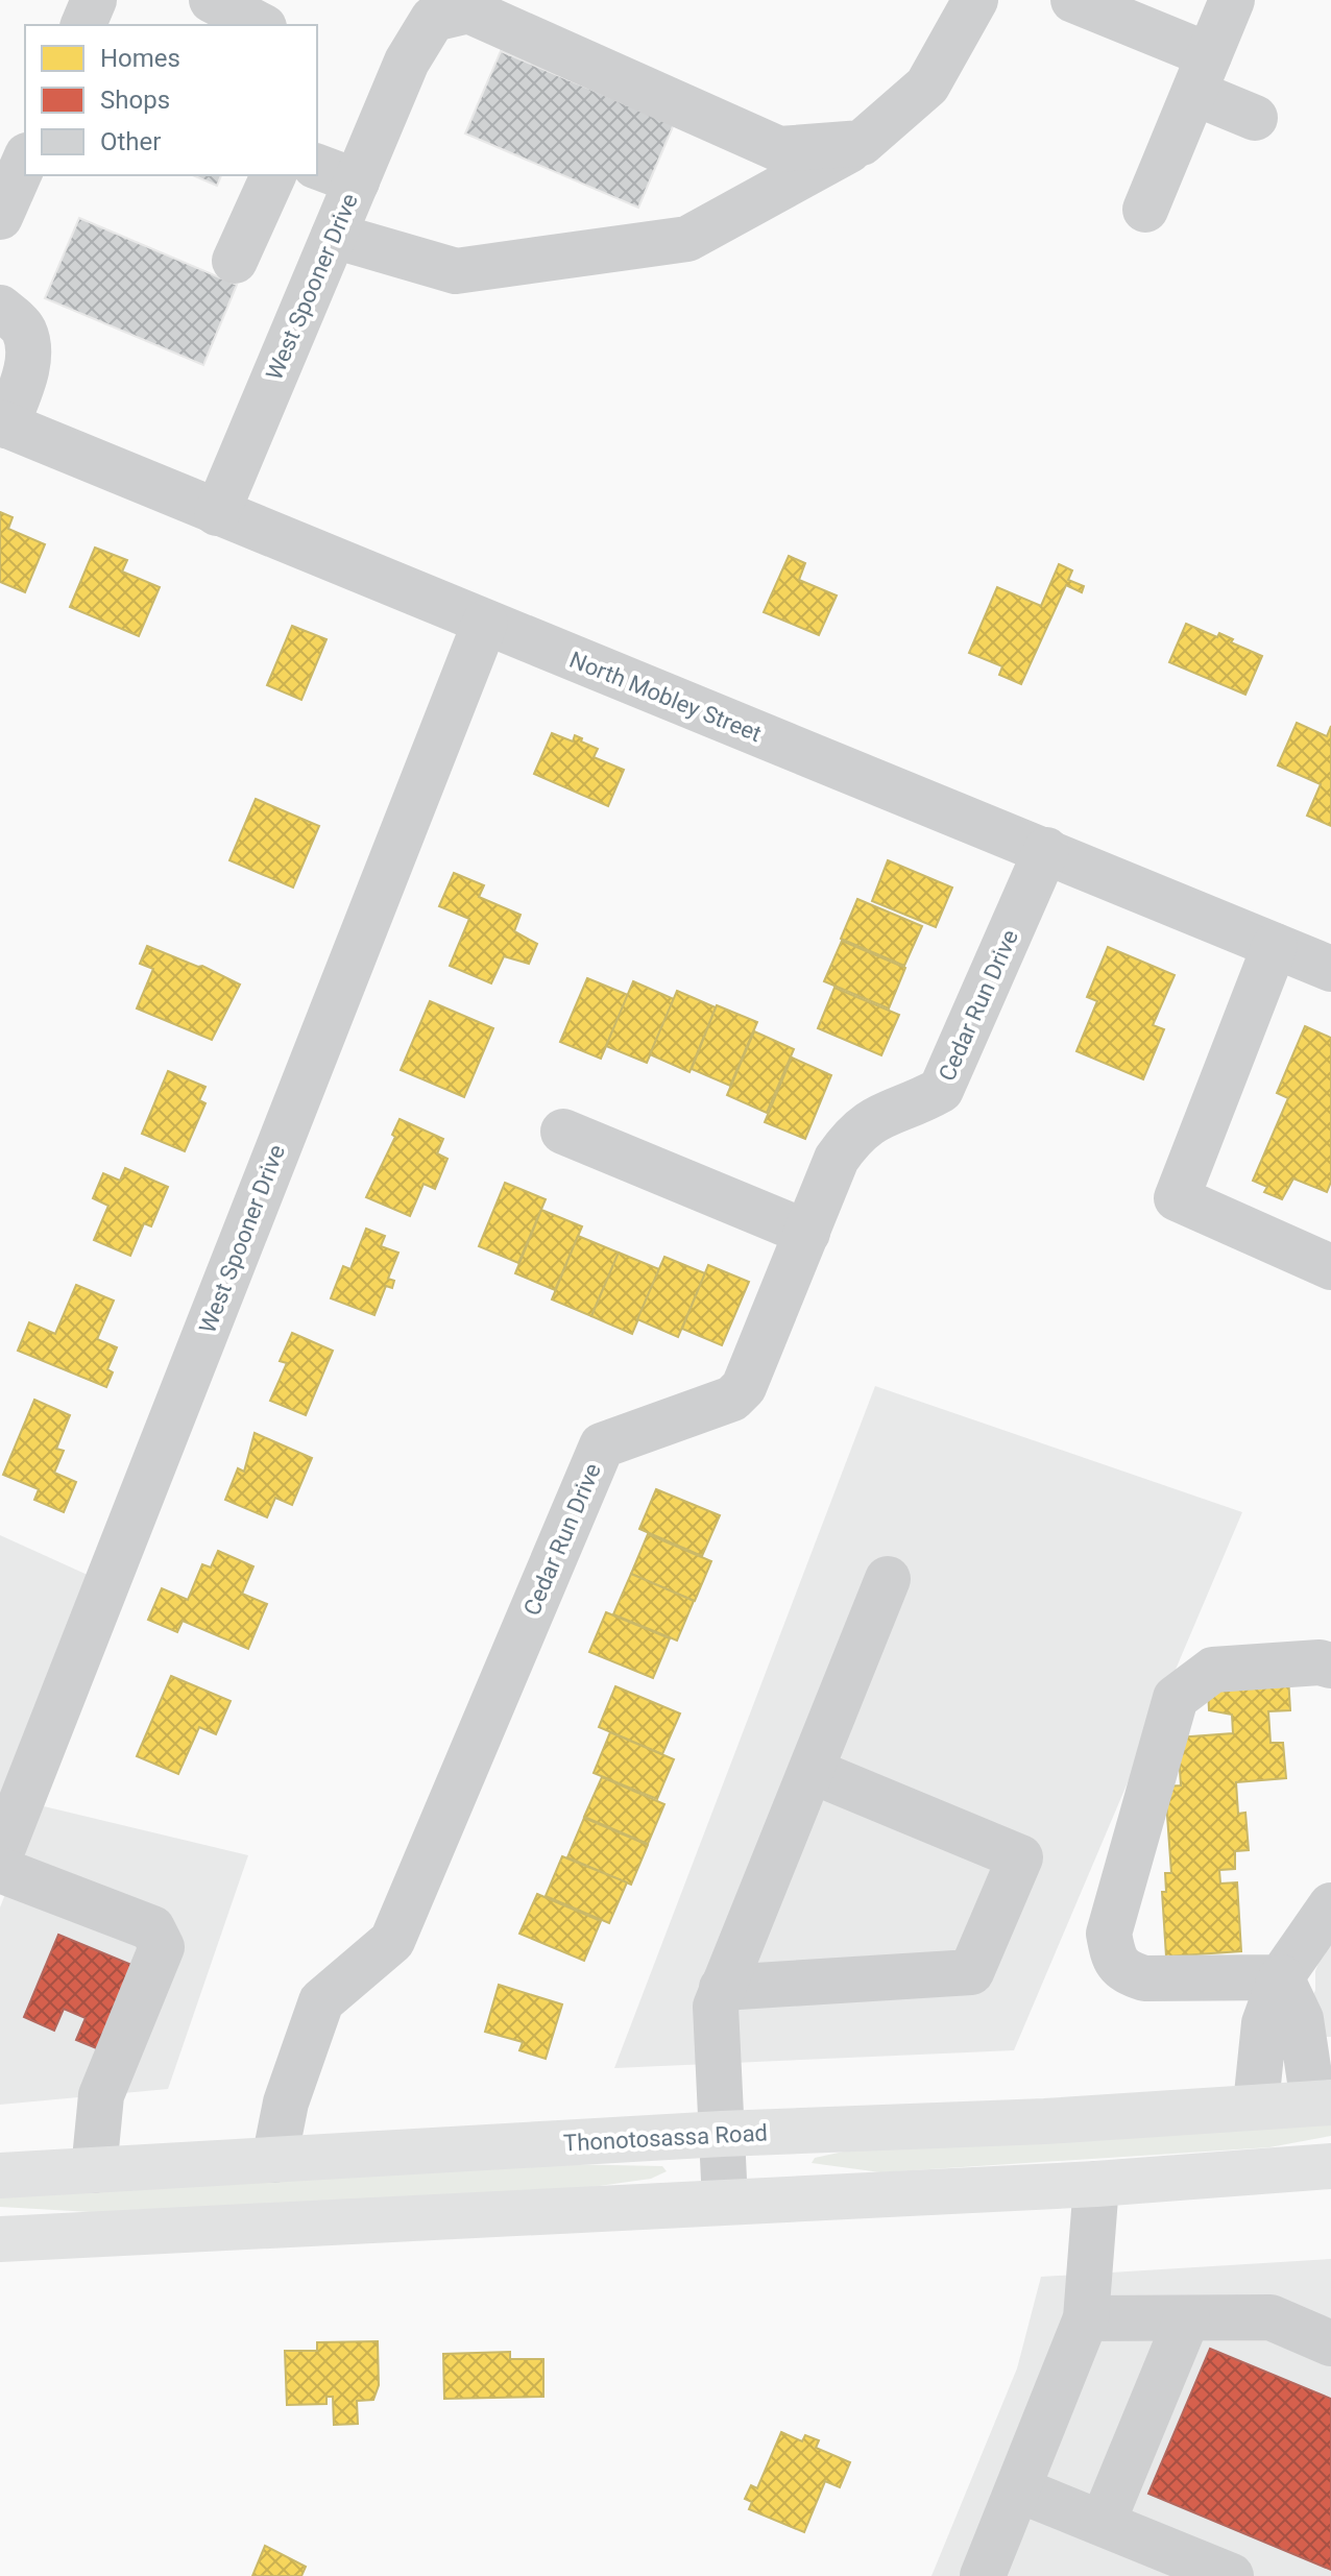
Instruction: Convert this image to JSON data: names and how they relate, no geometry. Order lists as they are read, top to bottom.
{
  "streets": {
    "main road": ["Thonotosassa Road"],
    "street": ["West Spooner Drive", "North Mobley Street", "Cedar Run Drive"]
  },
  "crossings": [
    ["West Spooner Drive", "North Mobley Street"],
    ["North Mobley Street", "Cedar Run Drive"],
    ["Cedar Run Drive", "Thonotosassa Road"]
  ],
  "legend": ["Homes", "Shops", "Other"]
}
